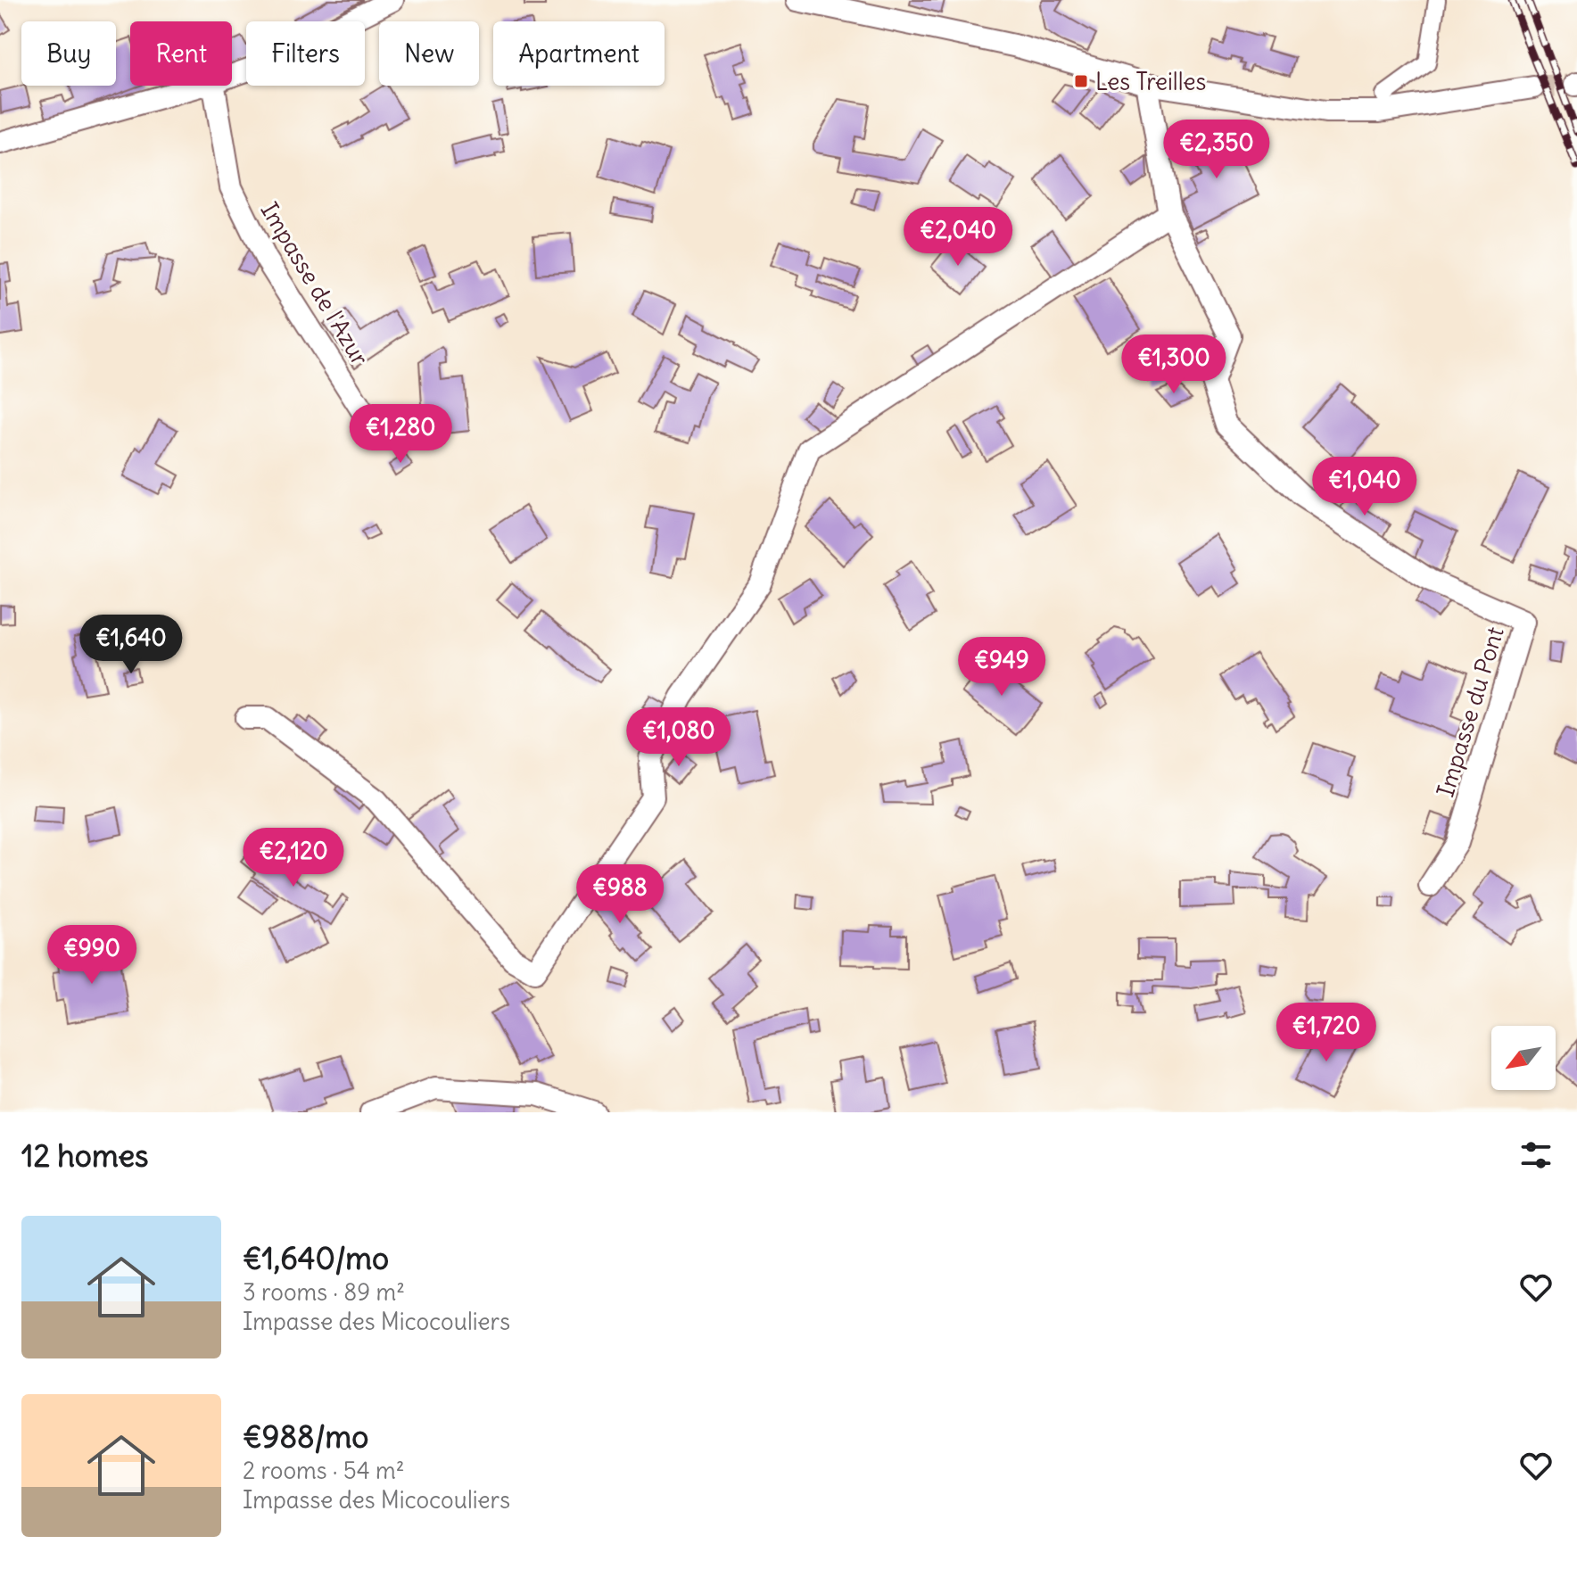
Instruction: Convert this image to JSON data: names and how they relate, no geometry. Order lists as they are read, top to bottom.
{
  "streets": {
    "street": ["Impasse de l'Azur", "Impasse du Pont"]
  },
  "places": {
    "transit": ["Les Treilles"]
  },
  "north": "bottom left",
  "page": {
    "chip": [
      "Buy",
      "Rent",
      "Filters",
      "New",
      "Apartment"
    ],
    "price": [
      "€2,350",
      "€2,040",
      "€1,300",
      "€1,280",
      "€1,040",
      "€1,640",
      "€949",
      "€1,080",
      "€2,120",
      "€988",
      "€990",
      "€1,720"
    ],
    "heading": "12 homes",
    "list": [
      {
        "name": "€1,640/mo",
        "note": "3 rooms · 89 m² · Impasse des Micocouliers"
      },
      {
        "name": "€988/mo",
        "note": "2 rooms · 54 m² · Impasse des Micocouliers"
      }
    ]
  }
}
